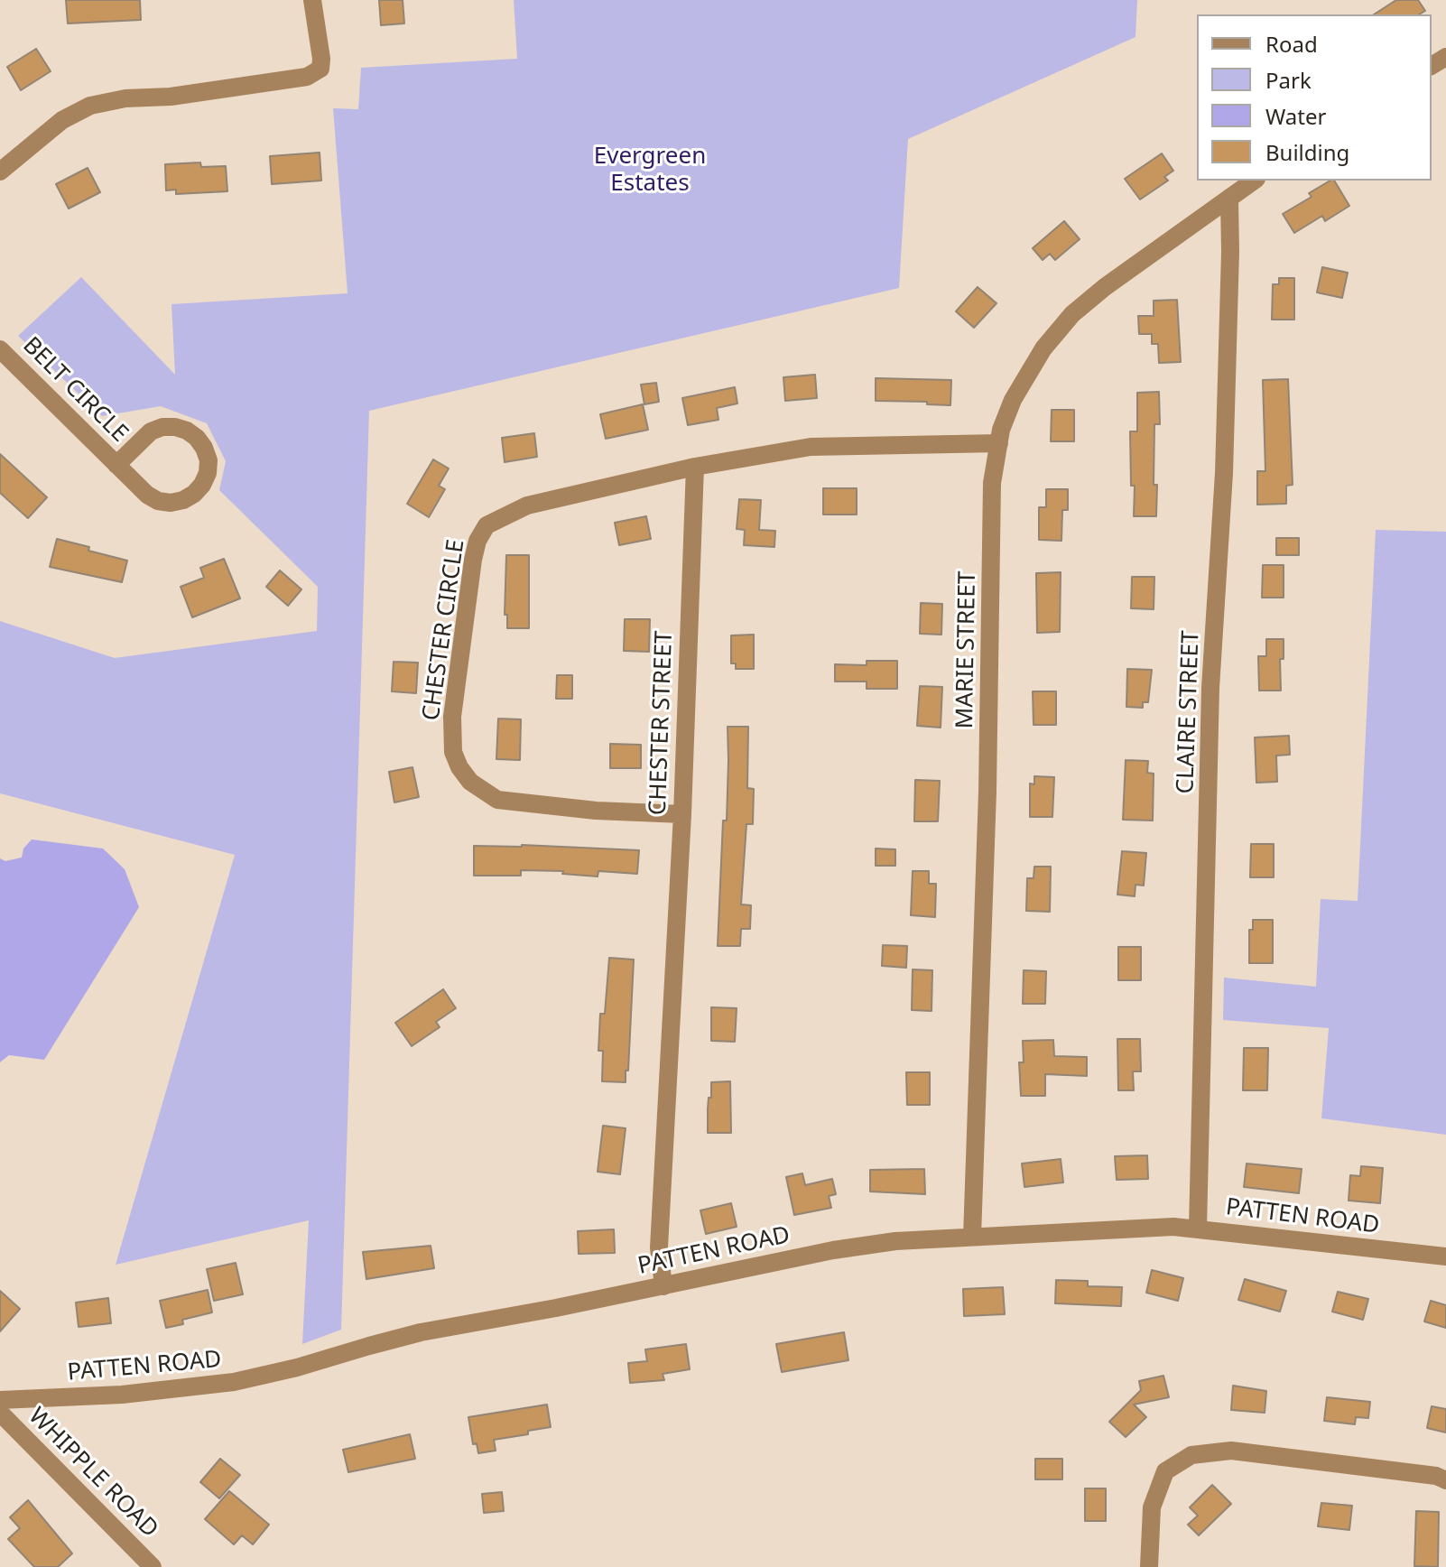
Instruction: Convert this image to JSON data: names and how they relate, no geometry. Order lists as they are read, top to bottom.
{
  "streets": {
    "street": [
      "BELT CIRCLE",
      "CHESTER CIRCLE",
      "MARIE STREET",
      "CLAIRE STREET",
      "CHESTER STREET",
      "PATTEN ROAD",
      "WHIPPLE ROAD"
    ]
  },
  "crossings": [
    ["CHESTER CIRCLE", "CHESTER STREET"],
    ["MARIE STREET", "CLAIRE STREET"],
    ["MARIE STREET", "PATTEN ROAD"],
    ["CLAIRE STREET", "PATTEN ROAD"],
    ["CHESTER STREET", "PATTEN ROAD"]
  ],
  "parks": ["Evergreen Estates"],
  "legend": [
    "Road",
    "Park",
    "Water",
    "Building"
  ]
}
